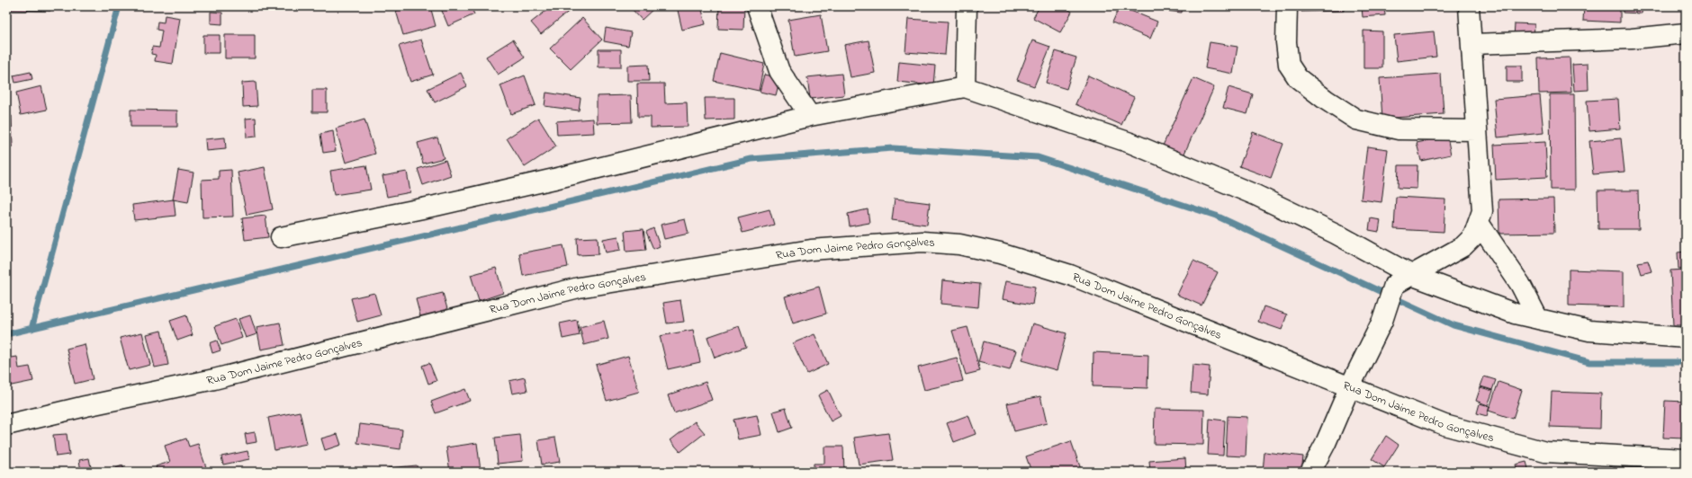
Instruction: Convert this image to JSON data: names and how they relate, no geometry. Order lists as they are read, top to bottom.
{
  "streets": {
    "street": ["Rua Dom Jaime Pedro Gonçalves"]
  }
}
